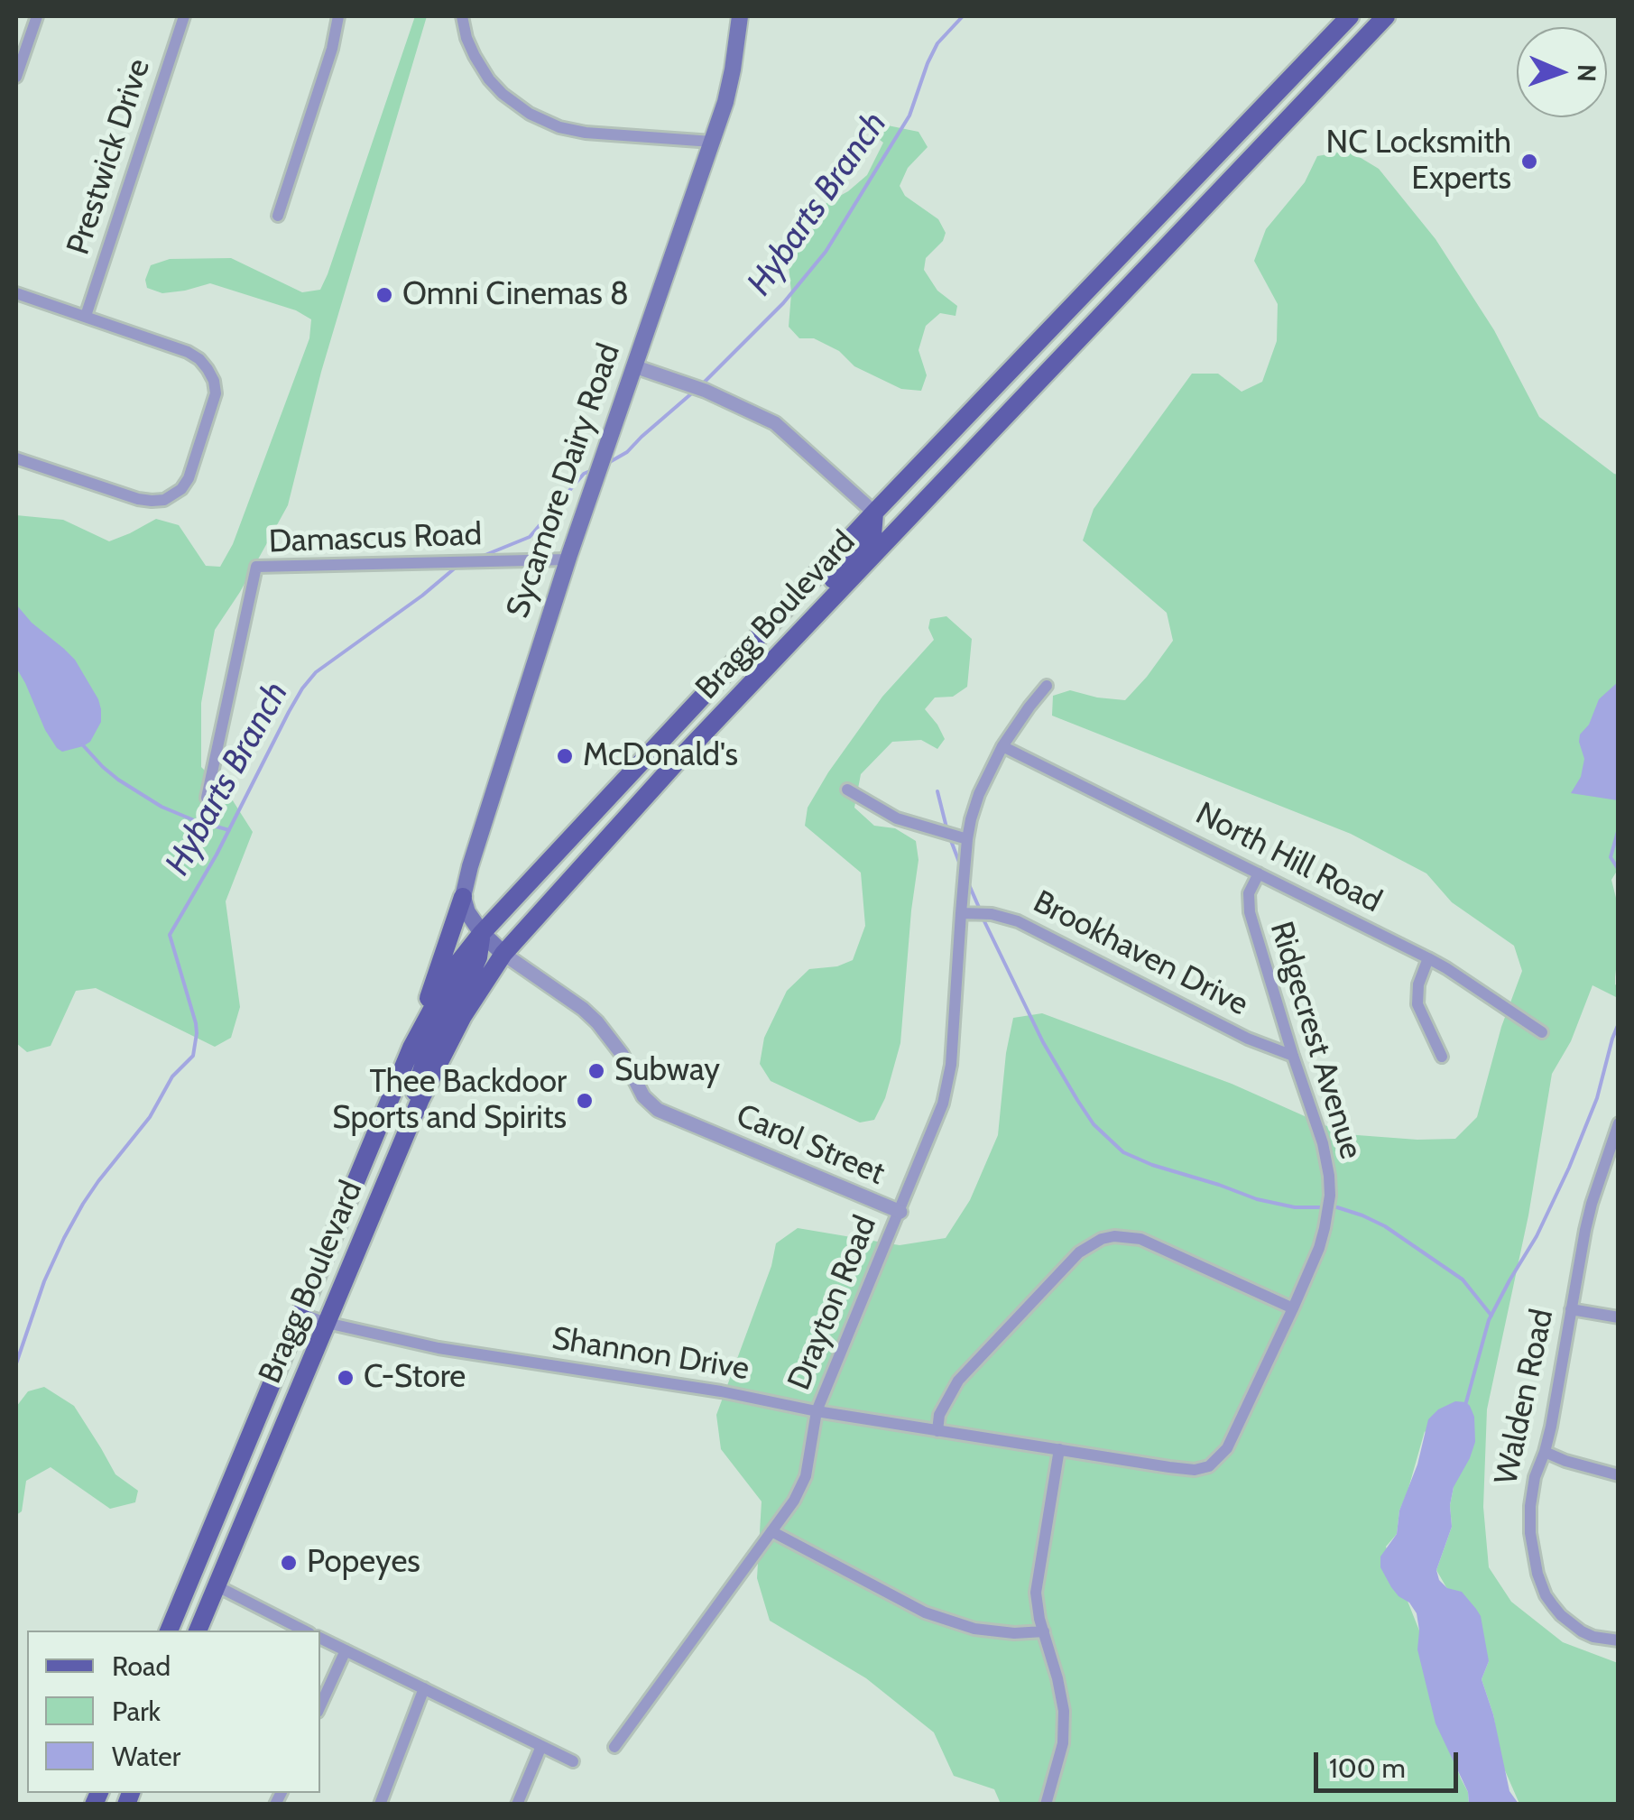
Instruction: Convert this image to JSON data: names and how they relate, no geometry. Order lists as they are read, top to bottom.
{
  "streets": {
    "main road": ["Sycamore Dairy Road", "Bragg Boulevard"],
    "street": [
      "Prestwick Drive",
      "Damascus Road",
      "North Hill Road",
      "Brookhaven Drive",
      "Ridgecrest Avenue",
      "Carol Street",
      "Drayton Road",
      "Shannon Drive",
      "Walden Road"
    ]
  },
  "crossings": [
    ["Sycamore Dairy Road", "Damascus Road"],
    ["Bragg Boulevard", "Carol Street"],
    ["Bragg Boulevard", "Shannon Drive"],
    ["North Hill Road", "Ridgecrest Avenue"],
    ["North Hill Road", "Drayton Road"],
    ["Brookhaven Drive", "Ridgecrest Avenue"],
    ["Brookhaven Drive", "Drayton Road"],
    ["Ridgecrest Avenue", "Shannon Drive"],
    ["Carol Street", "Drayton Road"],
    ["Drayton Road", "Shannon Drive"]
  ],
  "water": ["Hybarts Branch"],
  "places": [
    "NC Locksmith Experts",
    "Omni Cinemas 8",
    "McDonald's",
    "Subway",
    "Thee Backdoor Sports and Spirits",
    "C-Store",
    "Popeyes"
  ],
  "legend": ["Road", "Park", "Water"],
  "scale_bar": "100 m",
  "north": "right"
}
